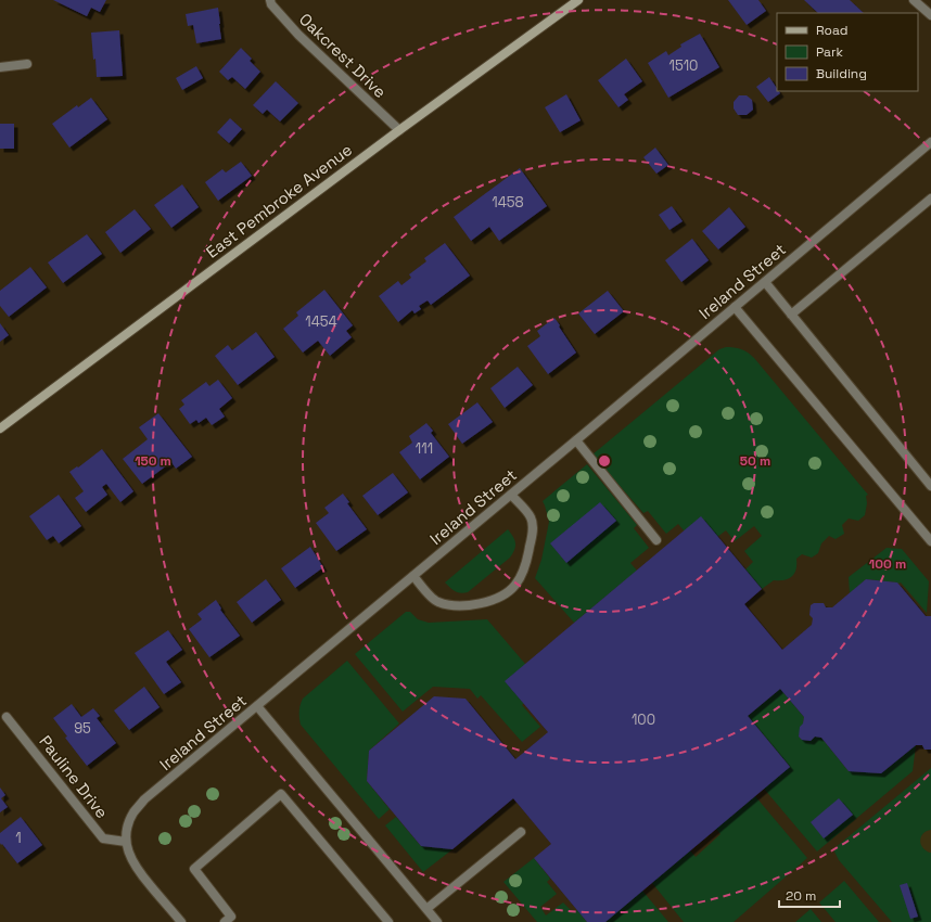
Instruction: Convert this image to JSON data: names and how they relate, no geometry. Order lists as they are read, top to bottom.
{
  "streets": {
    "main road": ["East Pembroke Avenue"],
    "street": ["Oakcrest Drive", "Ireland Street", "Pauline Drive"]
  },
  "crossings": [
    ["Oakcrest Drive", "East Pembroke Avenue"],
    ["Ireland Street", "Pauline Drive"]
  ],
  "house_numbers": [
    "1510",
    "1458",
    "1454",
    "111",
    "100",
    "95",
    "1"
  ],
  "legend": ["Road", "Park", "Building"],
  "scale_bar": "20 m",
  "rings": ["50 m", "150 m", "100 m"]
}
